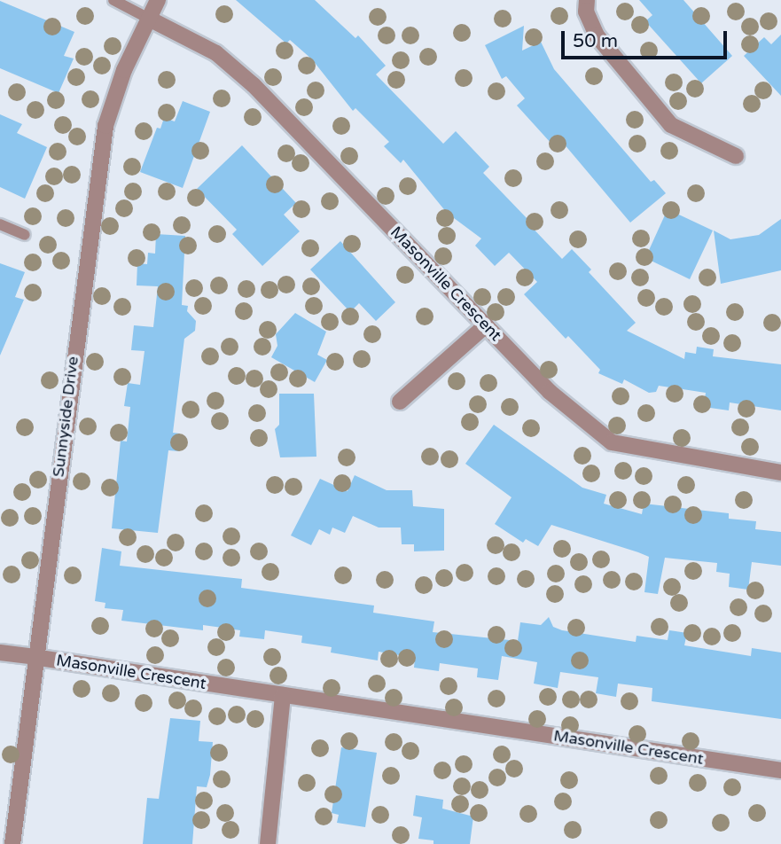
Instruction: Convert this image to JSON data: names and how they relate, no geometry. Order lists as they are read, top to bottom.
{
  "streets": {
    "street": ["Masonville Crescent", "Sunnyside Drive"]
  },
  "crossings": [
    ["Masonville Crescent", "Sunnyside Drive"]
  ],
  "scale_bar": "50 m"
}
